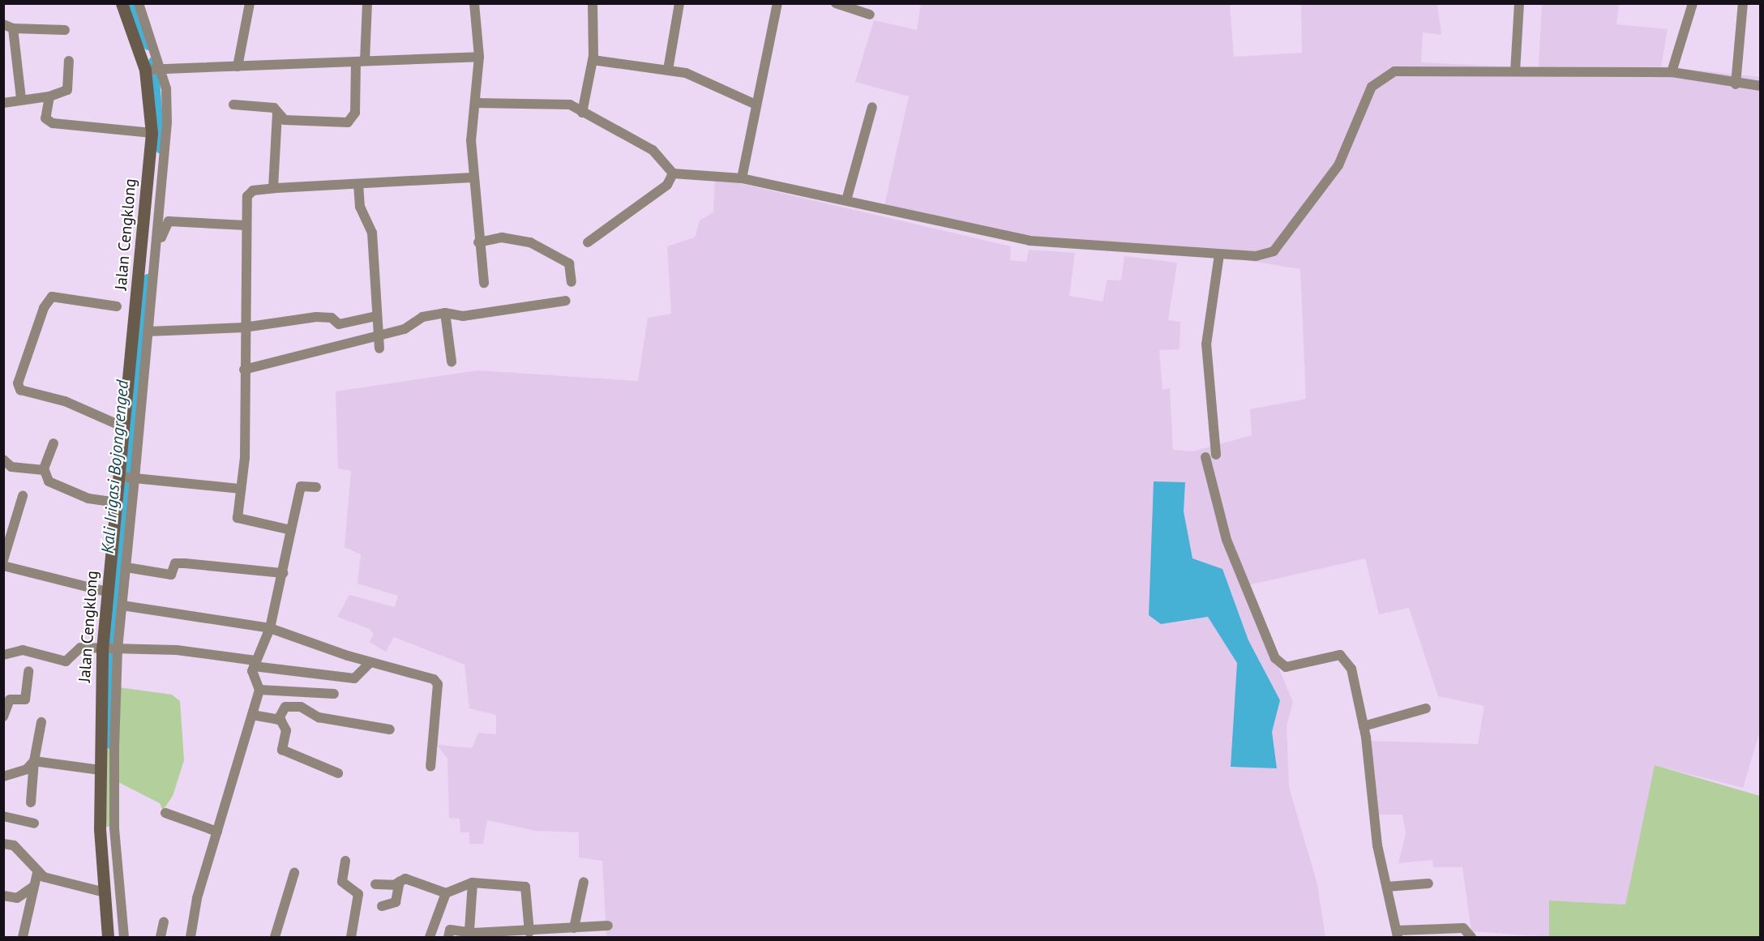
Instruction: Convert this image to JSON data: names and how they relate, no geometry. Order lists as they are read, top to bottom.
{
  "streets": {
    "main road": ["Jalan Cengklong"]
  },
  "water": ["Kali Irigasi Bojongrenged"]
}
